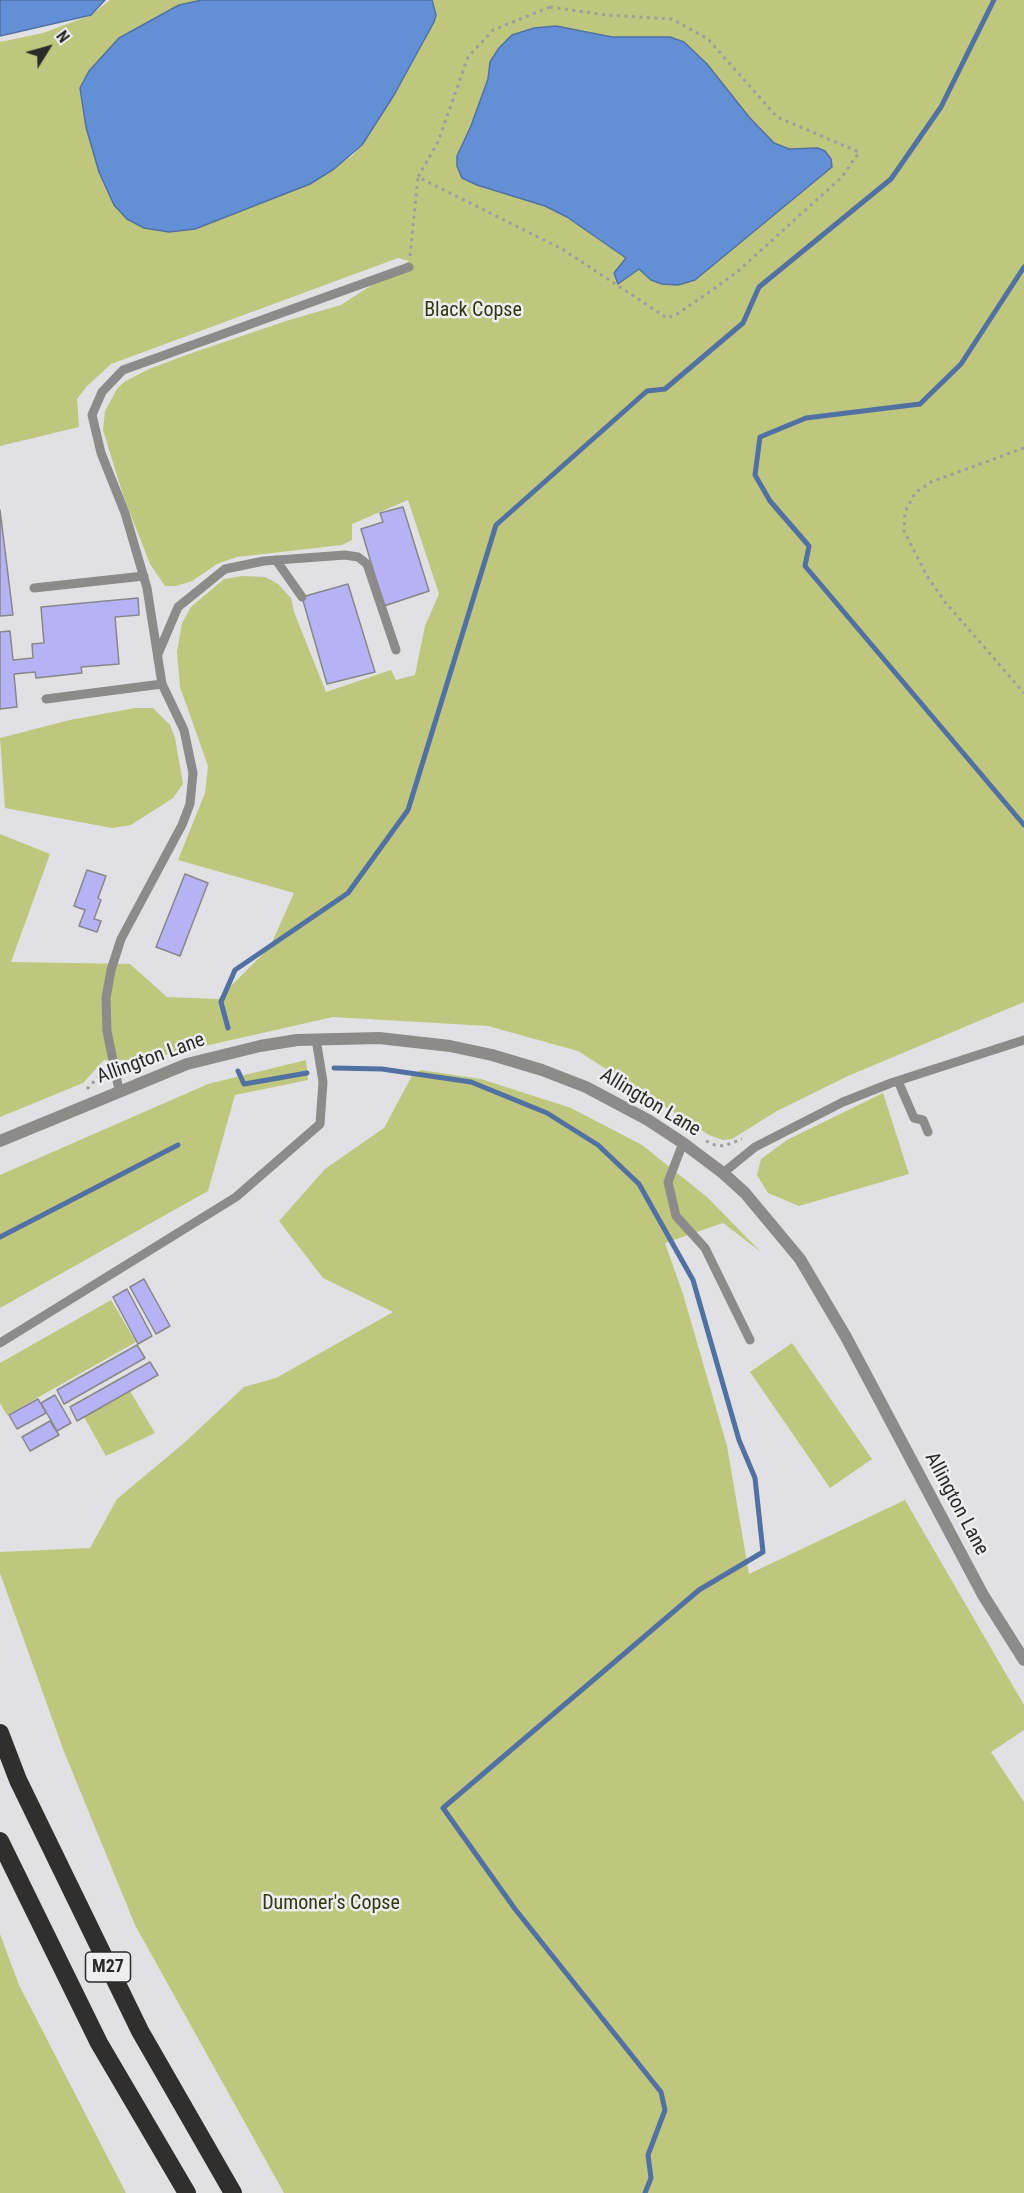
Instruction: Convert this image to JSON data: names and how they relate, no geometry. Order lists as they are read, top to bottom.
{
  "streets": {
    "highway": ["M27"],
    "street": ["Allington Lane"]
  },
  "parks": ["Black Copse", "Dumoner's Copse"],
  "north": "top right"
}
